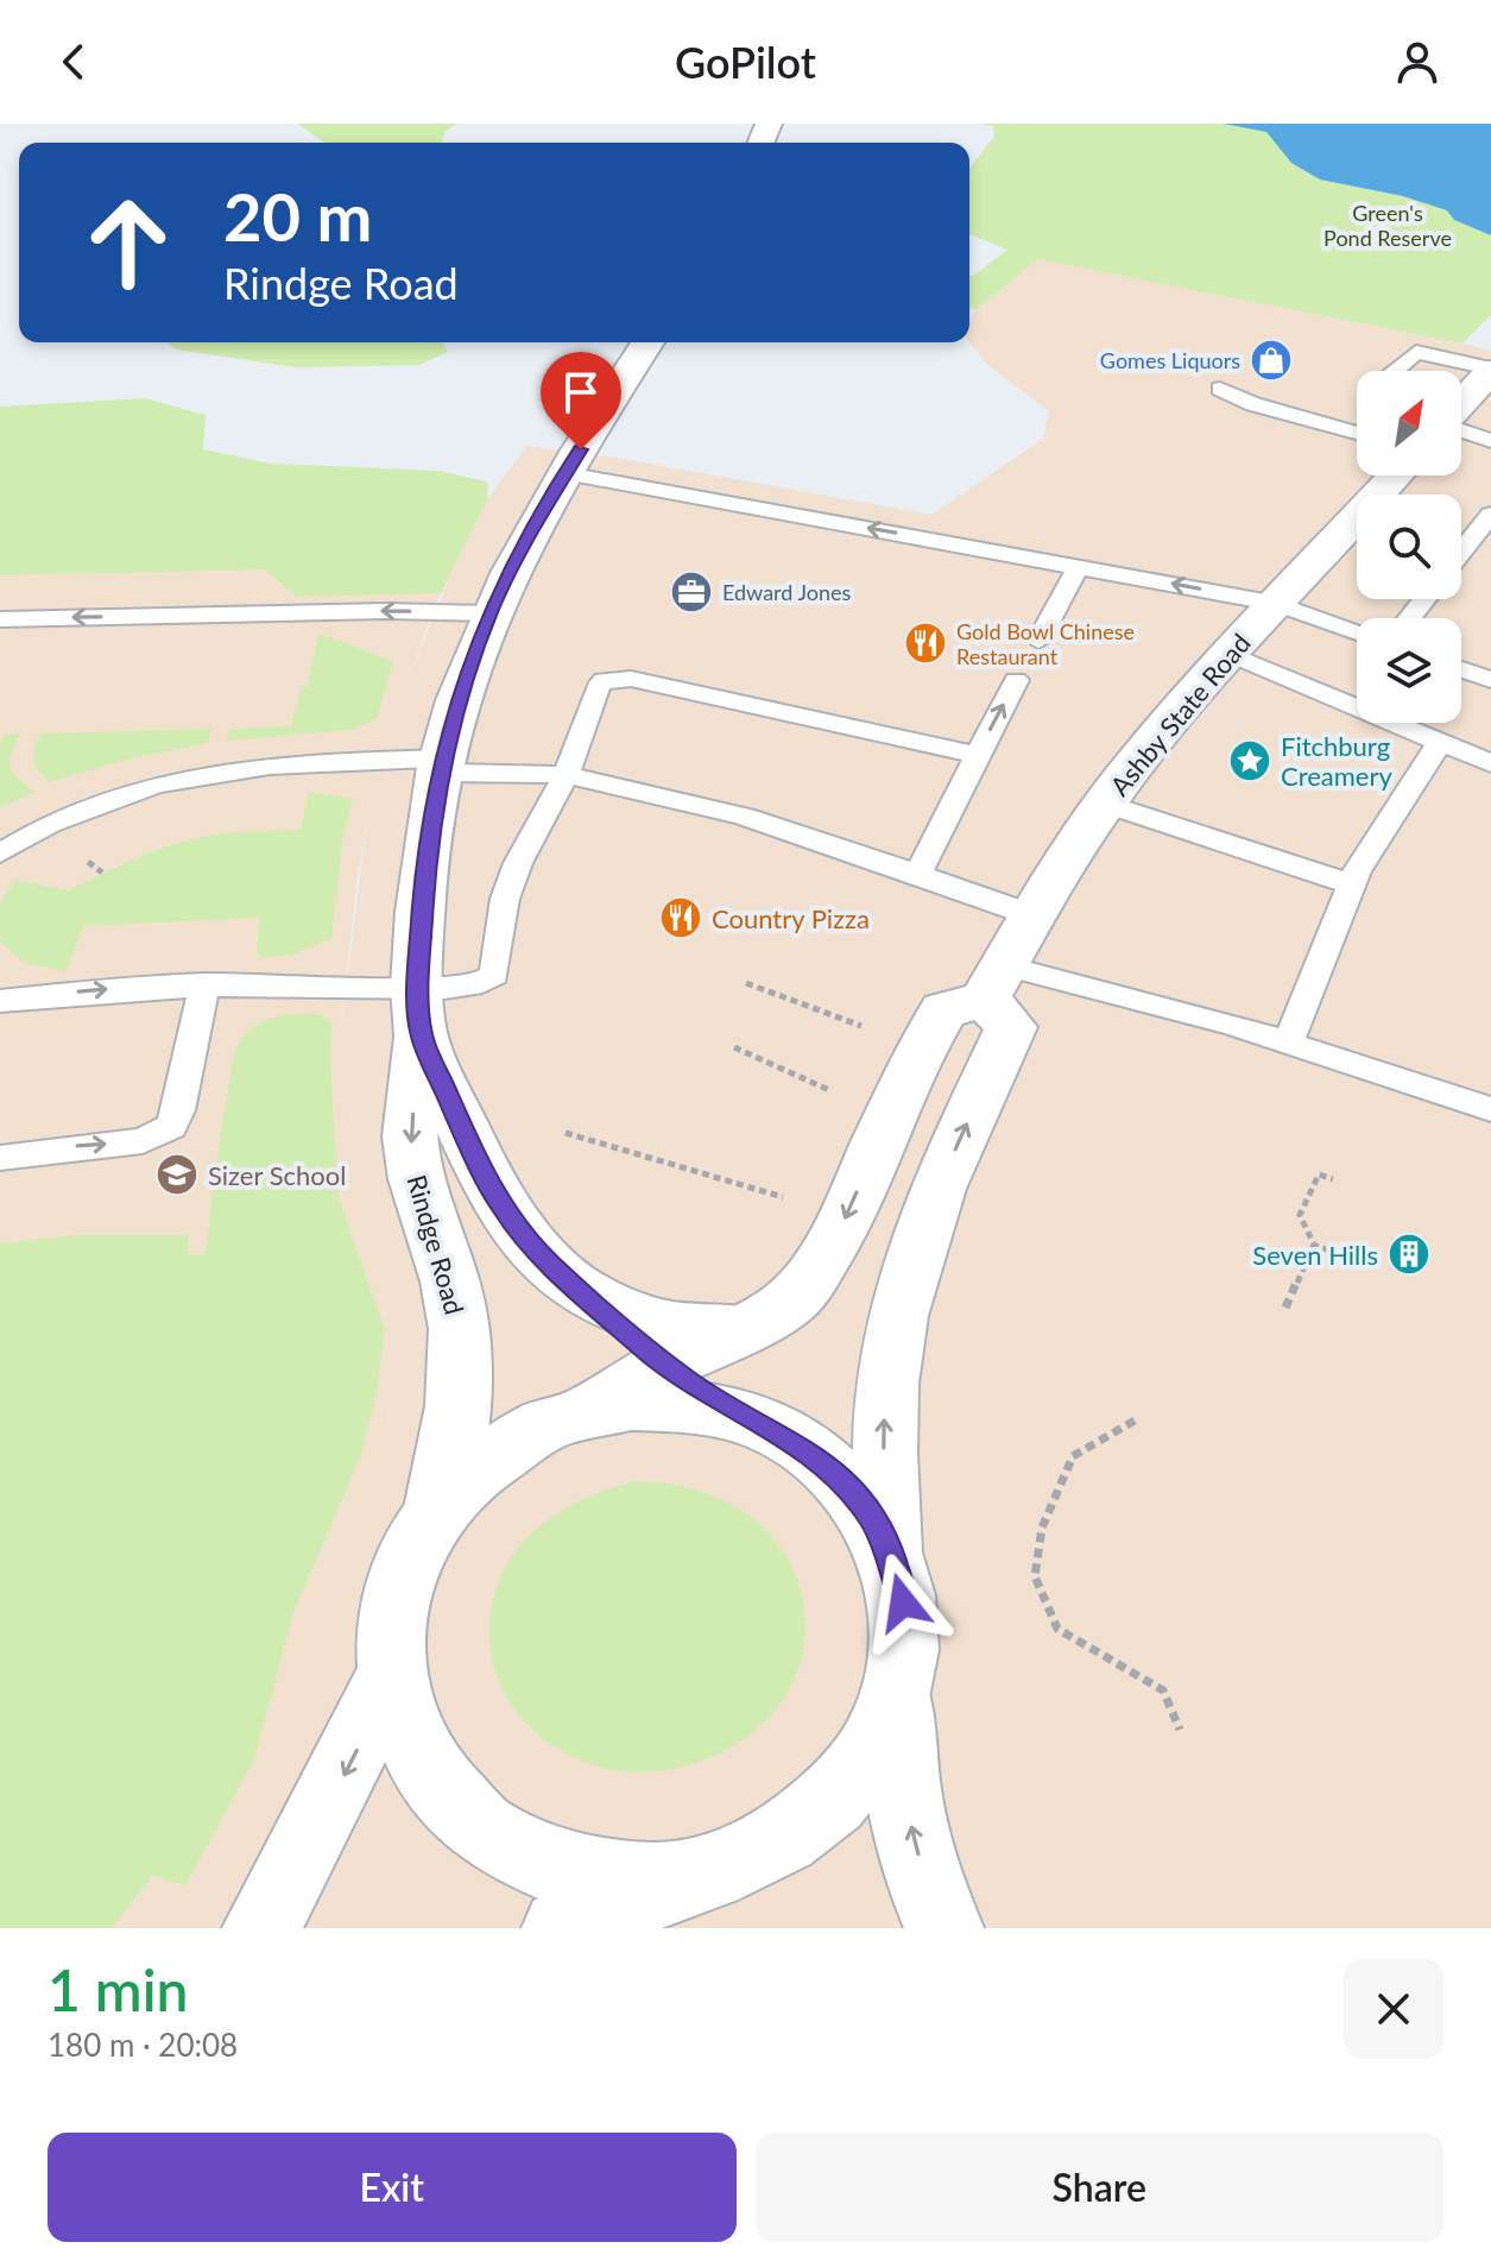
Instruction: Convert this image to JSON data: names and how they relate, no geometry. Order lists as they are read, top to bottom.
{
  "streets": {
    "main road": ["Ashby State Road", "Rindge Road"]
  },
  "parks": ["Green's Pond Reserve"],
  "places": {
    "shop": ["Gomes Liquors"],
    "office": ["Edward Jones"],
    "restaurant": ["Gold Bowl Chinese Restaurant", "Country Pizza"],
    "place": ["Fitchburg Creamery"],
    "school or university": ["Sizer School"],
    "building": ["Seven Hills"]
  },
  "north": "top right",
  "page": {
    "header": "GoPilot",
    "turn": ["20 m", "Rindge Road"],
    "heading": ["1 min", "180 m · 20:08"],
    "buttons": ["Exit", "Share"]
  }
}
